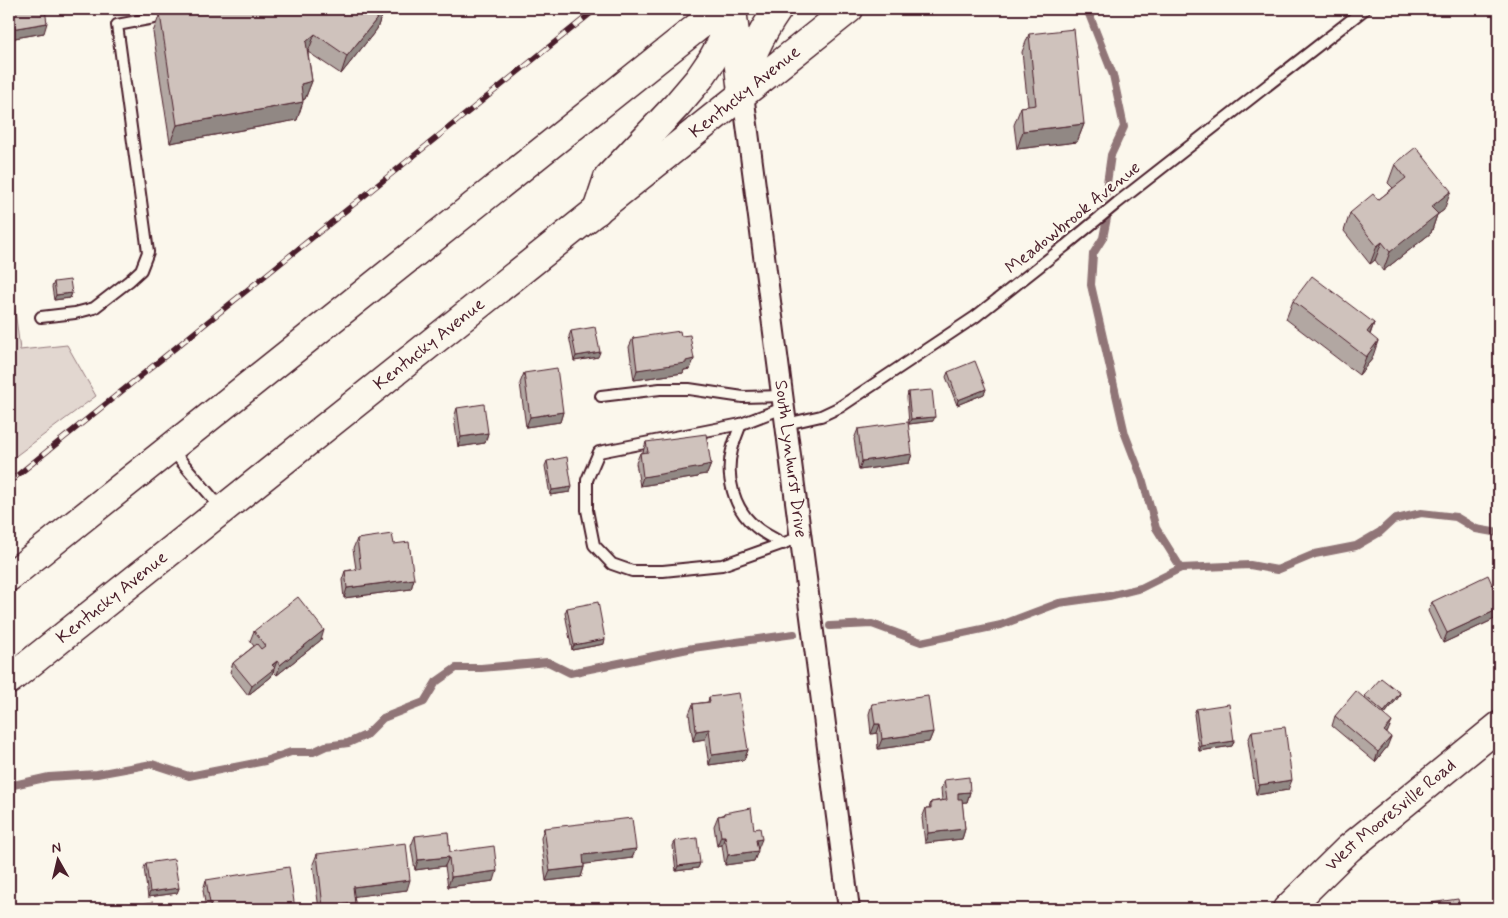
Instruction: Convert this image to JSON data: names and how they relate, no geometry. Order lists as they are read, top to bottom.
{
  "streets": {
    "main road": ["Kentucky Avenue", "South Lynhurst Drive", "West Mooresville Road"],
    "lane": ["Meadowbrook Avenue"]
  },
  "crossings": [
    ["Kentucky Avenue", "South Lynhurst Drive"],
    ["Meadowbrook Avenue", "South Lynhurst Drive"]
  ],
  "north": "top"
}
